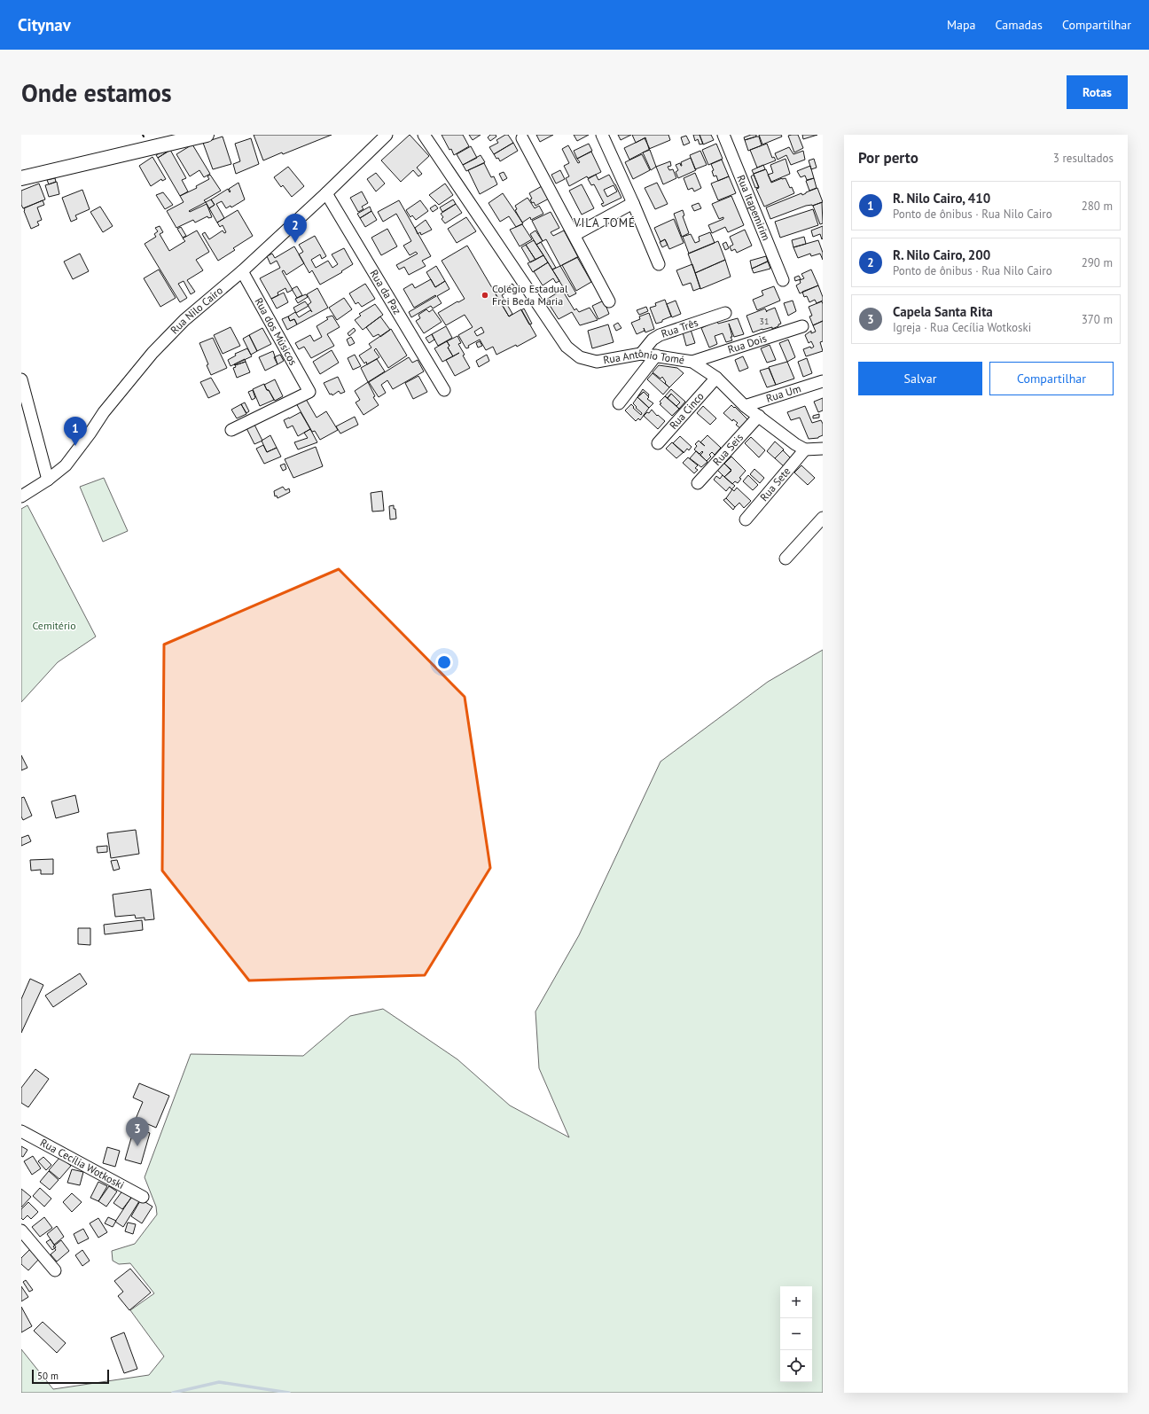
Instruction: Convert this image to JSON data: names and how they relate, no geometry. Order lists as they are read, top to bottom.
{
  "streets": {
    "street": [
      "Rua Itapemirim",
      "Rua da Paz",
      "Rua Nilo Cairo",
      "Rua Três",
      "Rua dos Músicos",
      "Rua Dois",
      "Rua Antônio Tomé",
      "Rua Um",
      "Rua Cinco",
      "Rua Seis",
      "Rua Sete",
      "Rua Cecília Wotkoski"
    ]
  },
  "crossings": [
    ["Rua da Paz", "Rua Nilo Cairo"],
    ["Rua Nilo Cairo", "Rua dos Músicos"],
    ["Rua Três", "Rua Antônio Tomé"],
    ["Rua Dois", "Rua Antônio Tomé"],
    ["Rua Antônio Tomé", "Rua Um"],
    ["Rua Antônio Tomé", "Rua Cinco"],
    ["Rua Antônio Tomé", "Rua Seis"],
    ["Rua Antônio Tomé", "Rua Sete"]
  ],
  "districts": ["VILA TOMÉ"],
  "parks": ["Cemitério"],
  "places": ["Colégio Estadual Frei Beda Maria"],
  "house_numbers": ["31"],
  "scale_bar": "50 m",
  "page": {
    "header": "Citynav",
    "nav": ["Mapa", "Camadas", "Compartilhar"],
    "buttons": [
      "Rotas",
      ["Salvar", "Compartilhar"]
    ],
    "title": "Onde estamos",
    "heading": ["Por perto", "3 resultados"],
    "list": [
      {
        "mark": "1",
        "name": "R. Nilo Cairo, 410",
        "note": "Ponto de ônibus · Rua Nilo Cairo",
        "value": "280 m"
      },
      {
        "mark": "2",
        "name": "R. Nilo Cairo, 200",
        "note": "Ponto de ônibus · Rua Nilo Cairo",
        "value": "290 m"
      },
      {
        "mark": "3",
        "name": "Capela Santa Rita",
        "note": "Igreja · Rua Cecília Wotkoski",
        "value": "370 m"
      }
    ],
    "pins": ["2", "1", "3"],
    "map_buttons": ["+", "−"],
    "scale": "50 m"
  }
}
